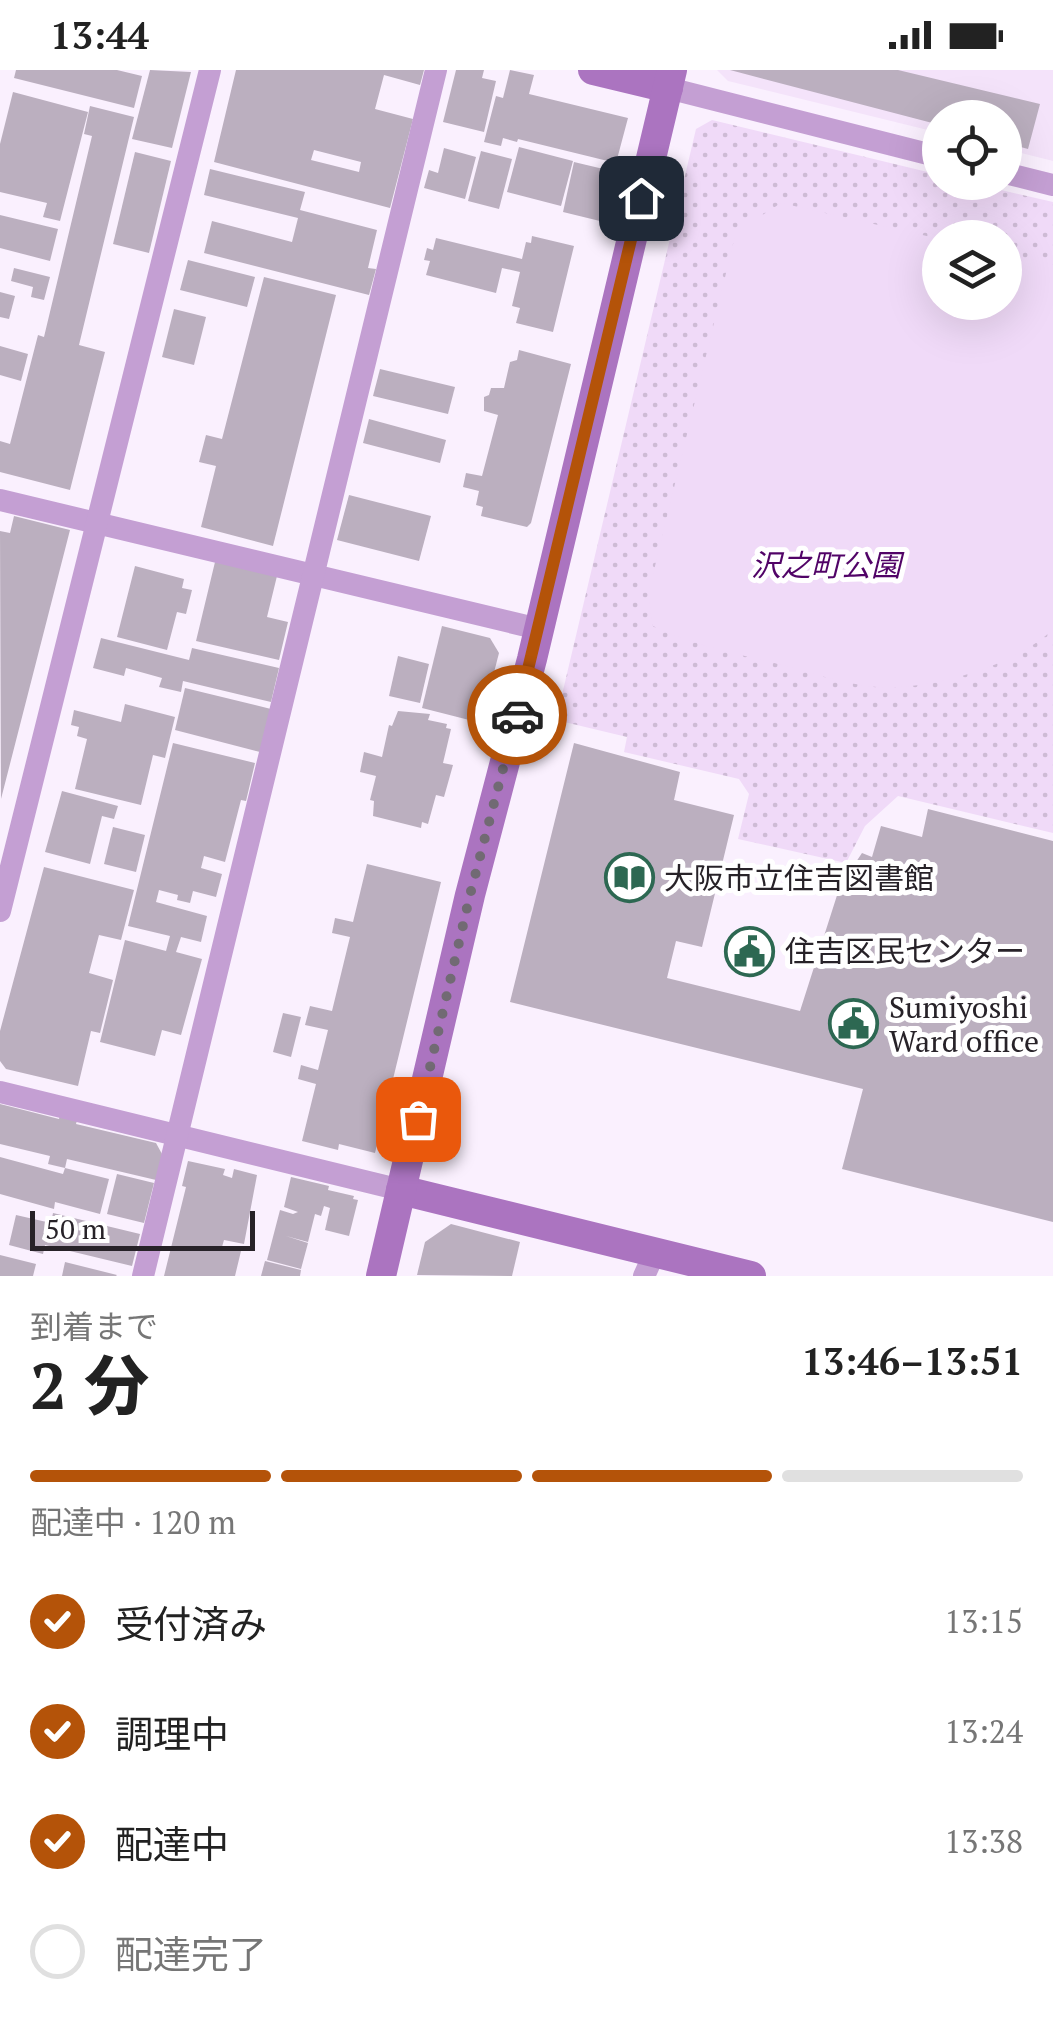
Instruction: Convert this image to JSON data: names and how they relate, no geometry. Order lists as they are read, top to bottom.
{
  "parks": ["沢之町公園"],
  "places": {
    "library": ["大阪市立住吉図書館"],
    "public building": ["住吉区民センター", "Sumiyoshi Ward office"]
  },
  "scale_bar": "50 m",
  "page": {
    "status": "13:44",
    "scale": "50 m",
    "heading": ["2 分", "到着まで", "13:46–13:51"],
    "bar": "配達中 · 120 m",
    "list": [
      ["受付済み", "13:15"],
      ["調理中", "13:24"],
      ["配達中", "13:38"],
      "配達完了"
    ]
  }
}
